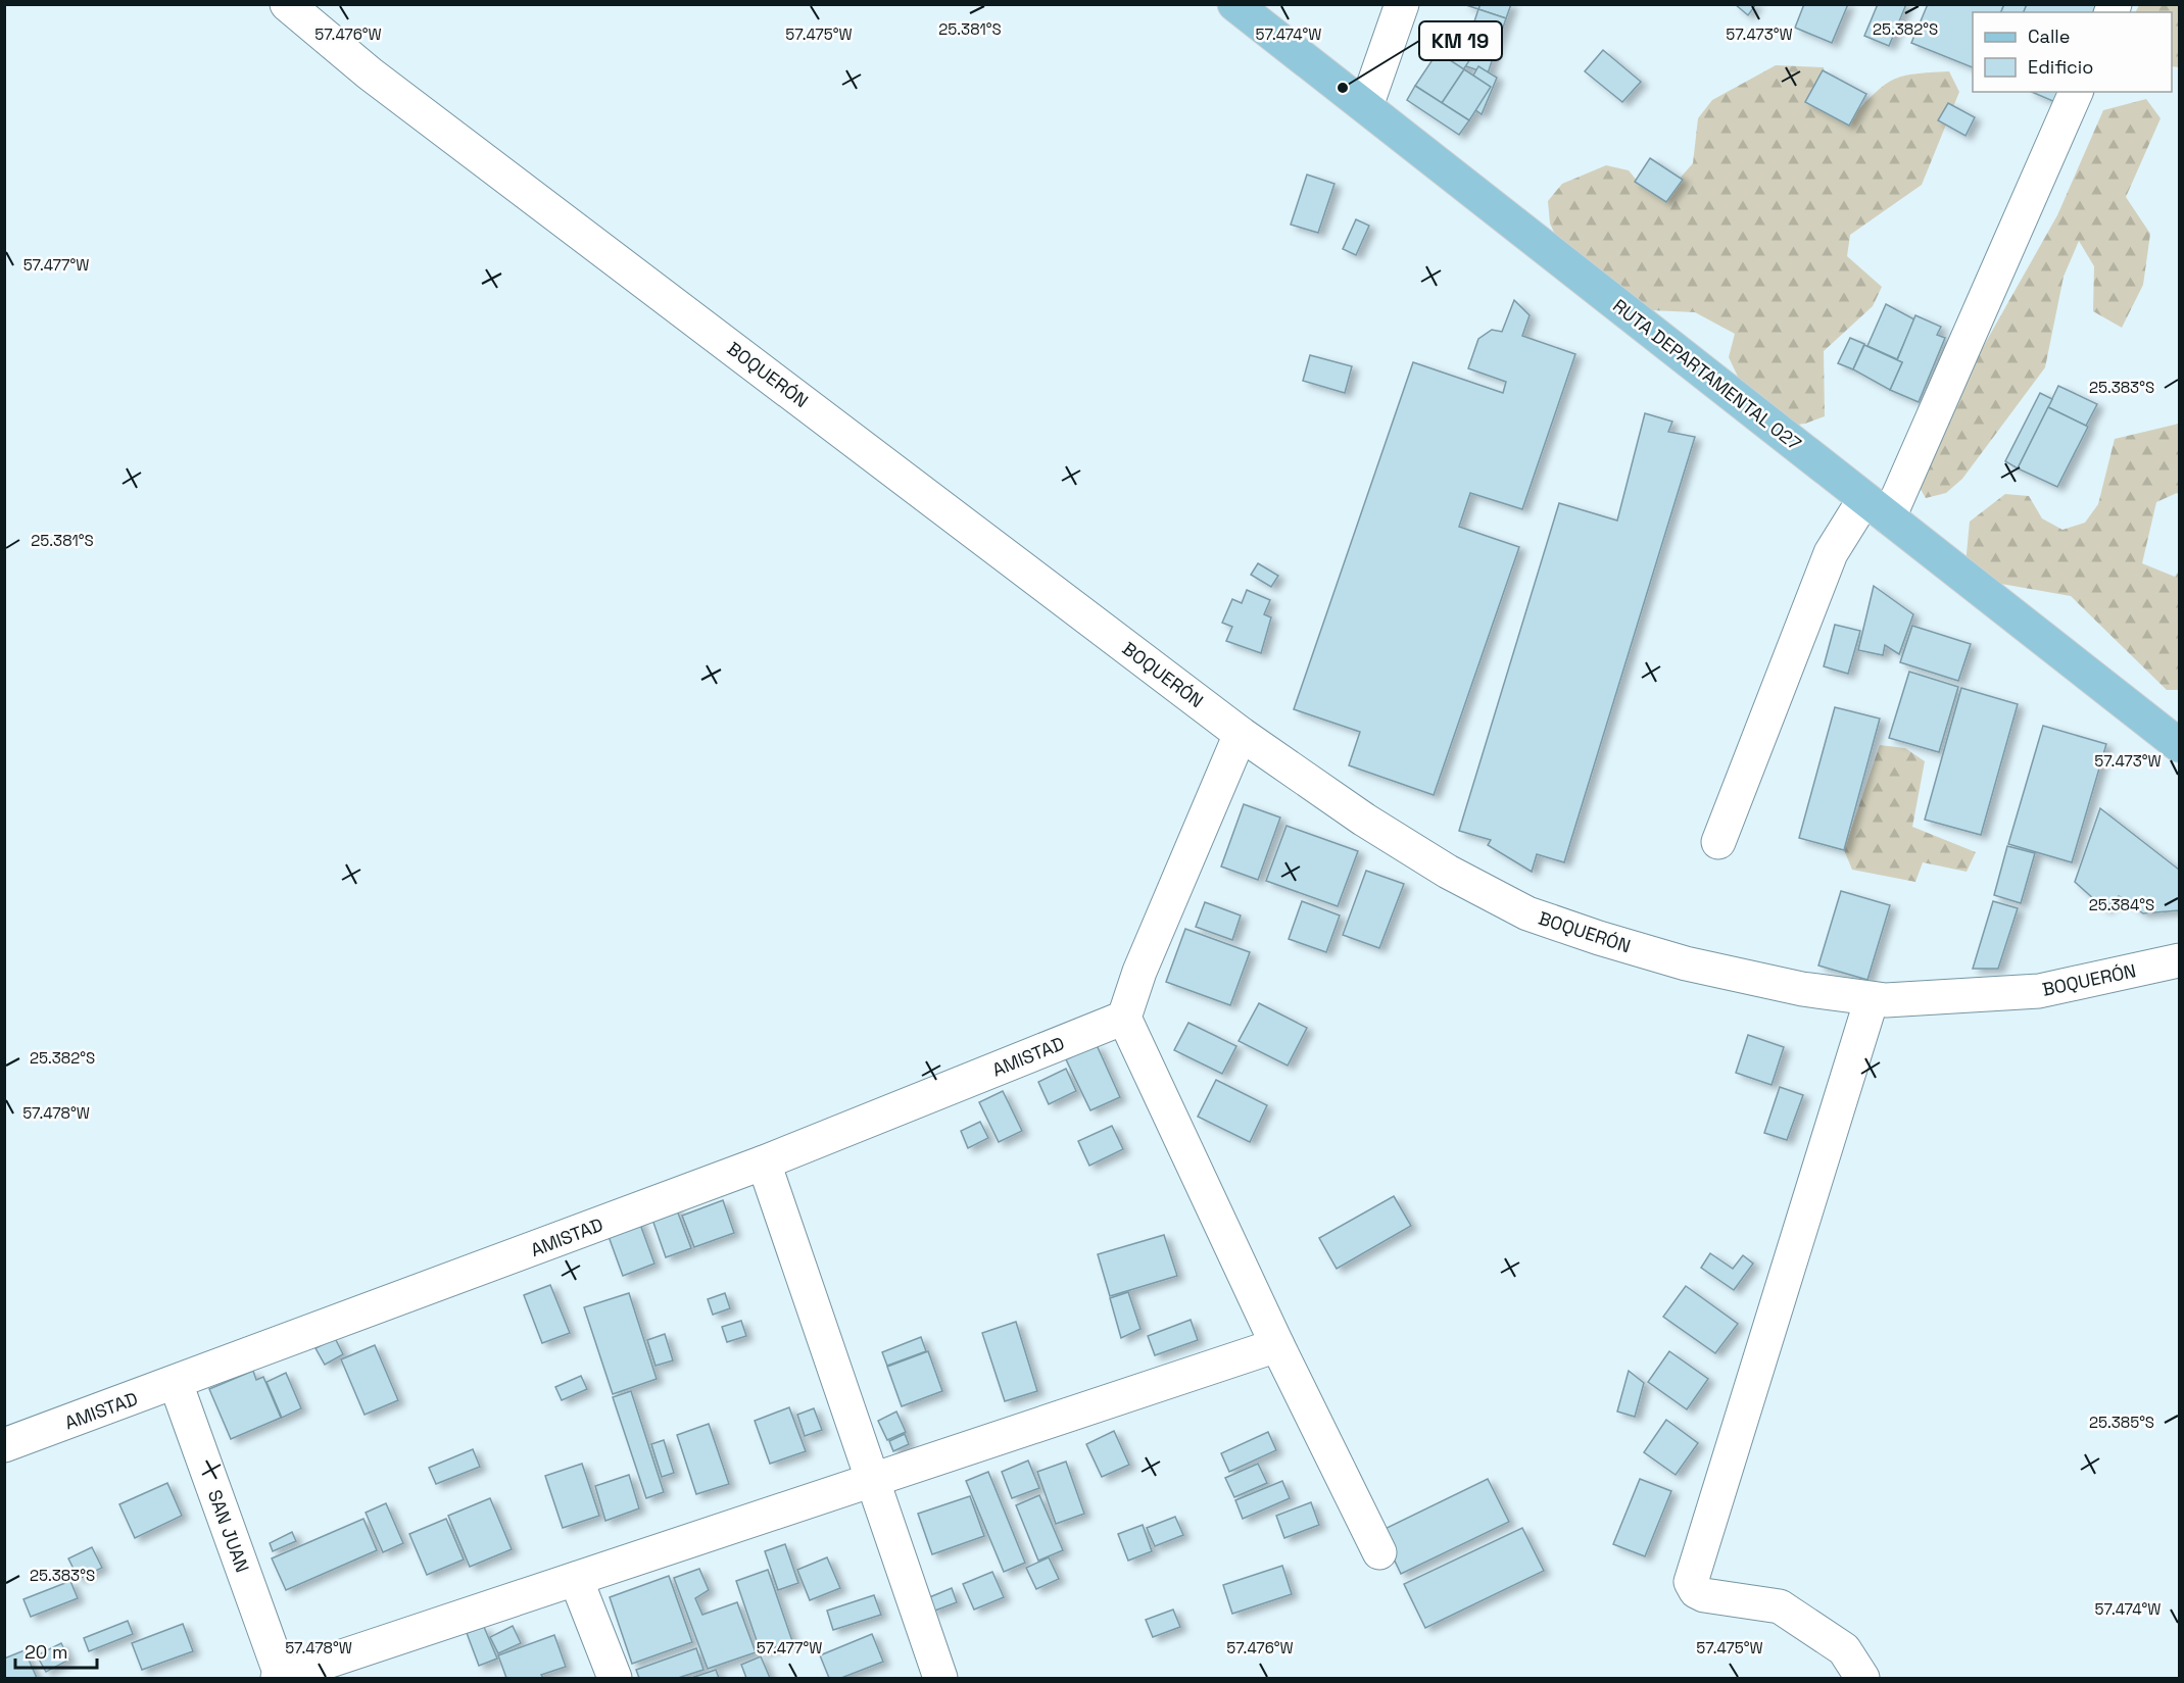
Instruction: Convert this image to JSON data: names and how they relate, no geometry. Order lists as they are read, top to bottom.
{
  "streets": {
    "main road": ["RUTA DEPARTAMENTAL 027"],
    "street": ["BOQUERÓN", "AMISTAD", "SAN JUAN"]
  },
  "crossings": [
    ["AMISTAD", "SAN JUAN"]
  ],
  "places": ["KM 19"],
  "legend": ["Calle", "Edificio"],
  "scale_bar": "20 m",
  "coordinates": [
    "25.382°S",
    "25.381°S",
    "57.476°W",
    "57.475°W",
    "57.474°W",
    "57.473°W",
    "57.477°W",
    "25.383°S",
    "25.384°S",
    "57.478°W",
    "25.385°S"
  ]
}
